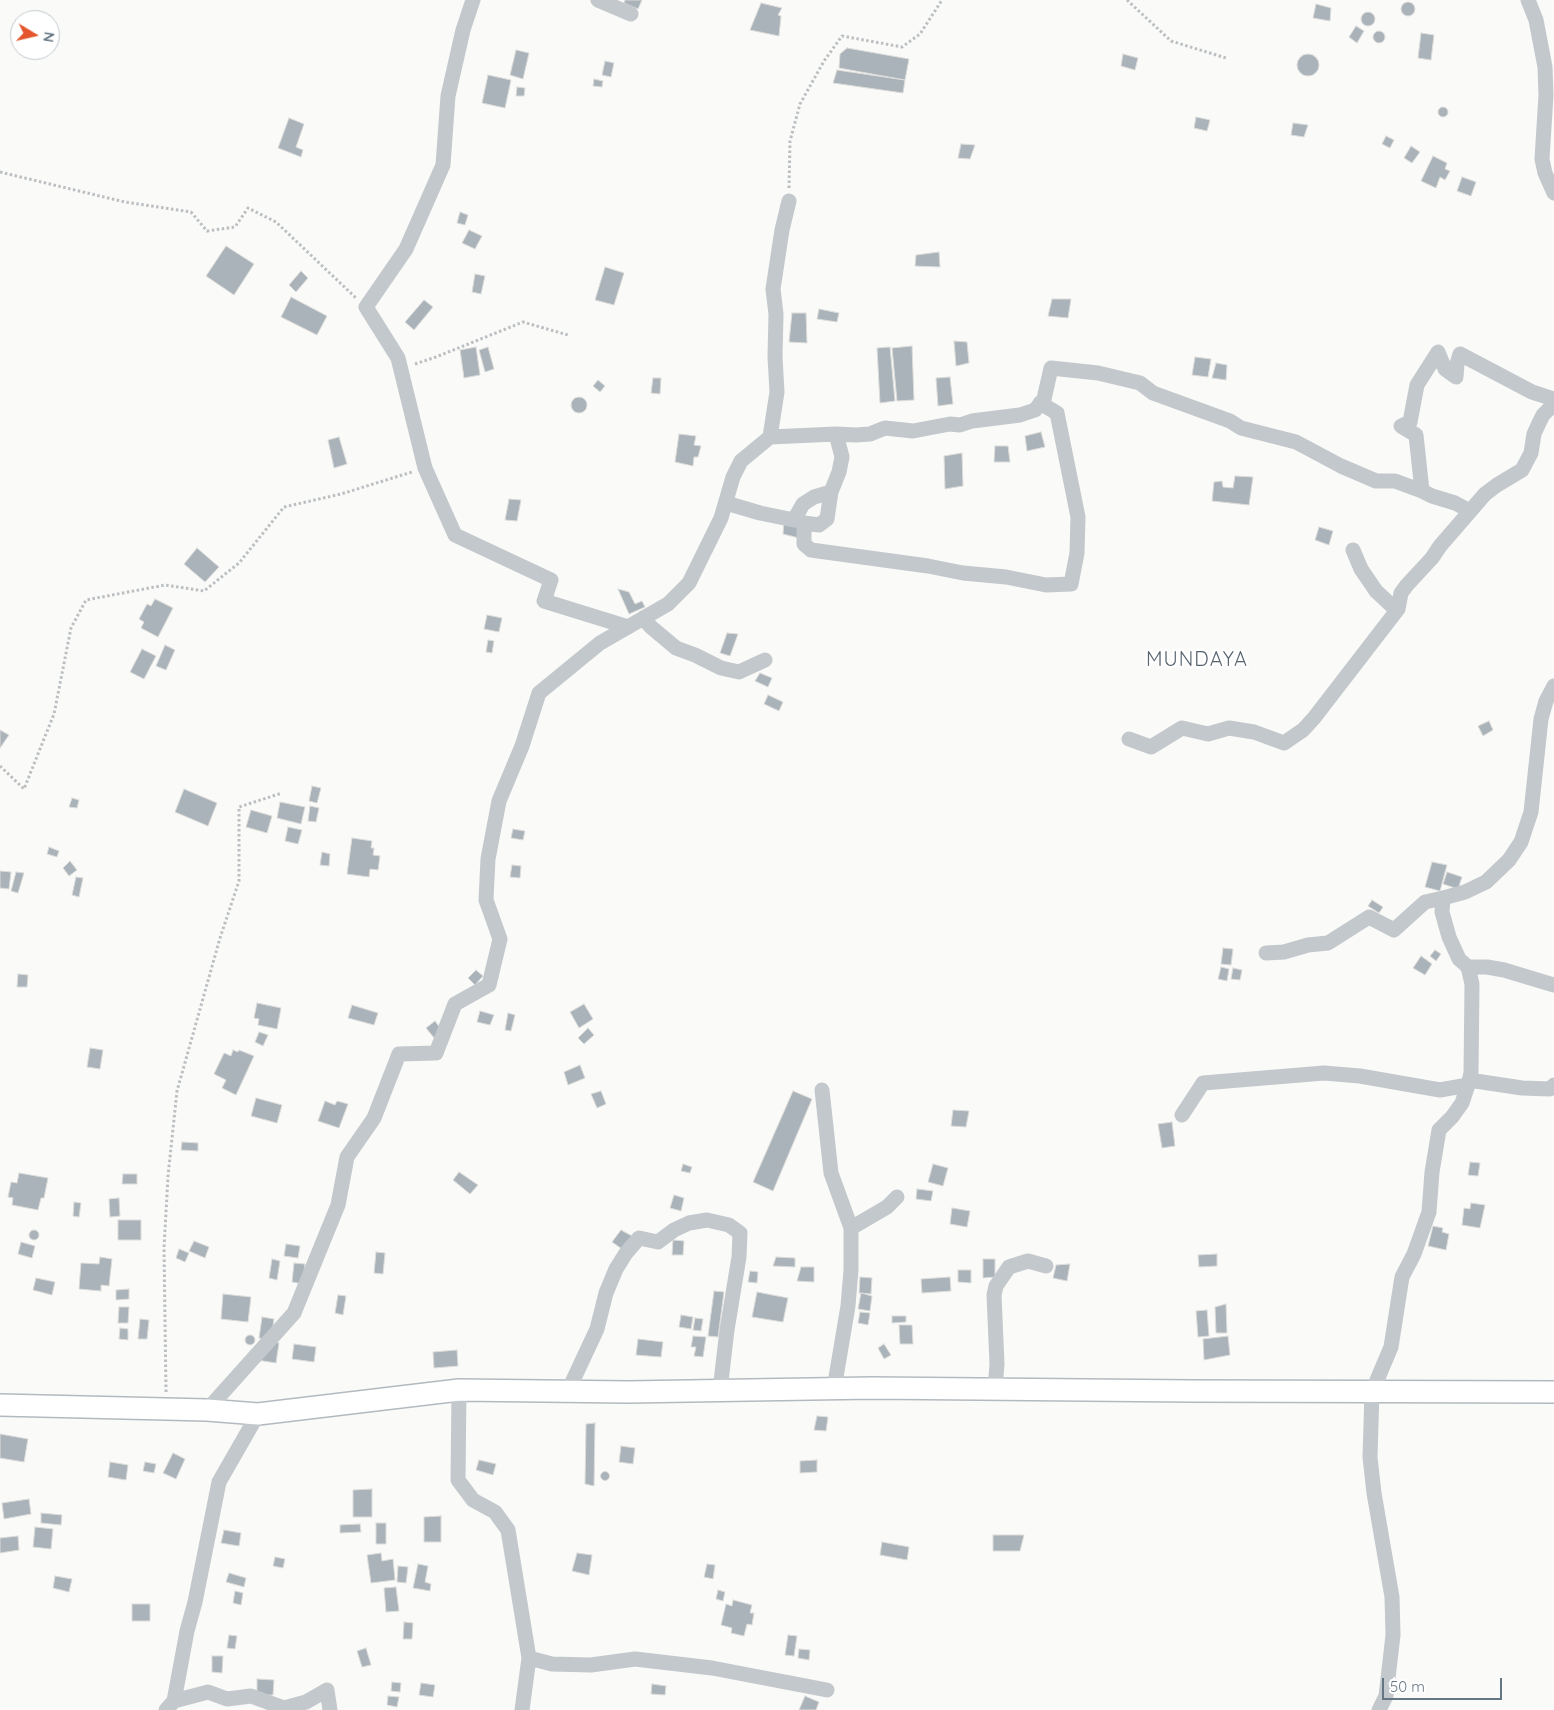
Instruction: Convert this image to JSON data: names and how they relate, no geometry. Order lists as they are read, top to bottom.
{
  "districts": ["MUNDAYA"],
  "scale_bar": "50 m",
  "north": "right"
}
